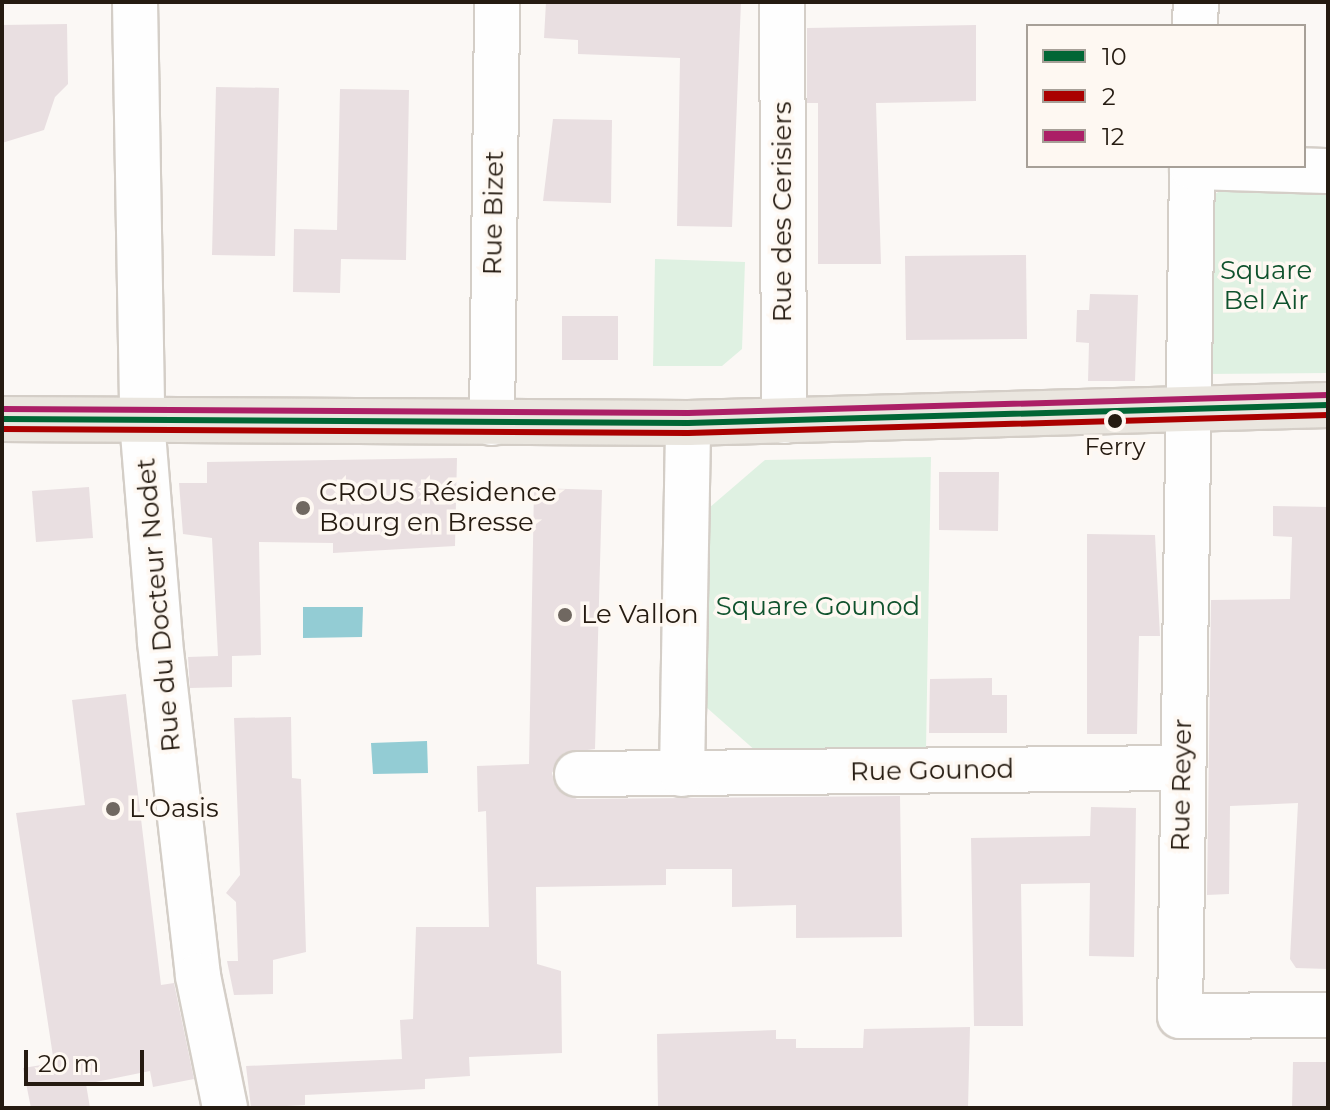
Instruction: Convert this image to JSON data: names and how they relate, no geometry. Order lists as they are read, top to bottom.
{
  "streets": {
    "street": [
      "Rue des Cerisiers",
      "Rue Bizet",
      "Rue du Docteur Nodet",
      "Rue Gounod",
      "Rue Reyer"
    ]
  },
  "crossings": [
    ["Rue Gounod", "Rue Reyer"]
  ],
  "parks": ["Square Bel Air", "Square Gounod"],
  "places": [
    "Ferry",
    "CROUS Résidence Bourg en Bresse",
    "Le Vallon",
    "L'Oasis"
  ],
  "lines": ["transit line 12", "transit line 10", "transit line 2"],
  "legend": ["10", "2", "12"],
  "scale_bar": "20 m"
}
